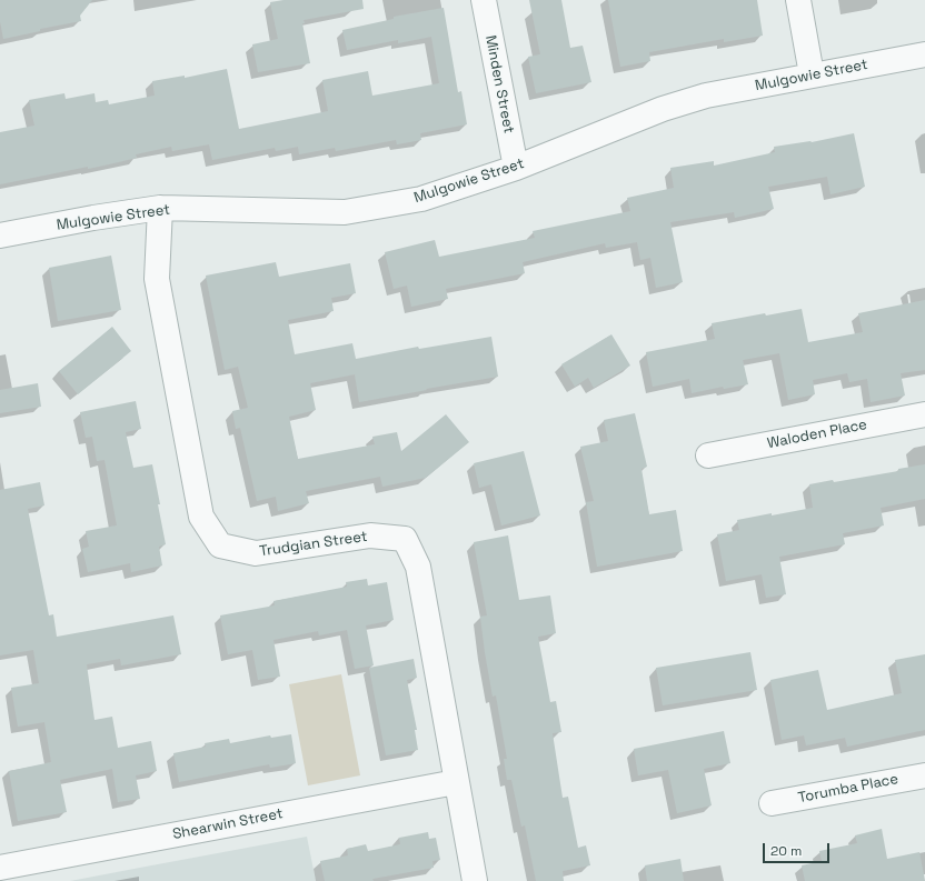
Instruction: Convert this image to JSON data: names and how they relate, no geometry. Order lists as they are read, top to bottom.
{
  "streets": {
    "street": [
      "Mulgowie Street",
      "Minden Street",
      "Waloden Place",
      "Trudgian Street",
      "Torumba Place",
      "Shearwin Street"
    ]
  },
  "crossings": [
    ["Mulgowie Street", "Minden Street"],
    ["Mulgowie Street", "Trudgian Street"],
    ["Trudgian Street", "Shearwin Street"]
  ],
  "scale_bar": "20 m"
}
